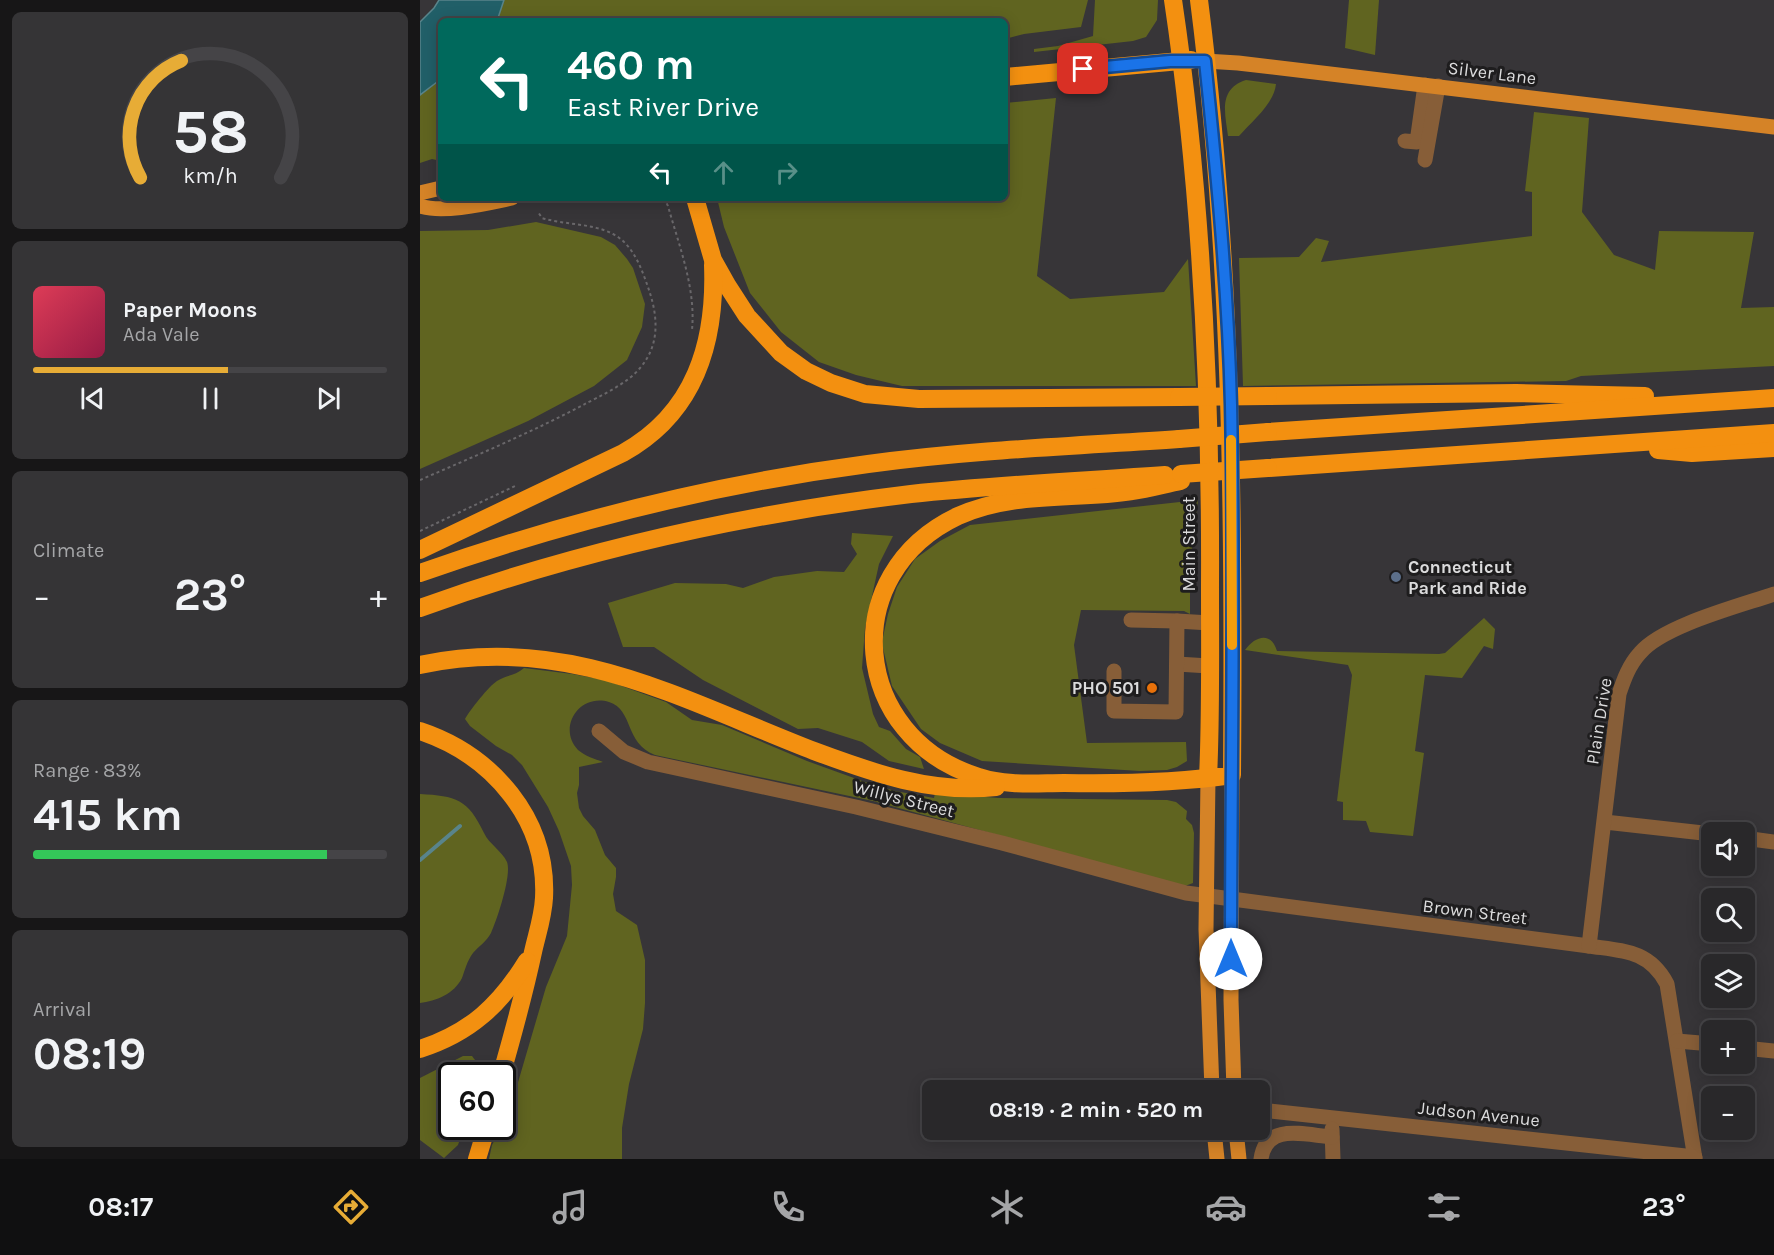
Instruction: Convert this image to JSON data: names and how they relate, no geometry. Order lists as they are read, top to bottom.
{
  "streets": {
    "highway": ["Main Street"],
    "main road": ["Silver Lane"],
    "street": [
      "Plain Drive",
      "Willys Street",
      "Brown Street",
      "Judson Avenue"
    ]
  },
  "crossings": [
    ["Main Street", "Willys Street"],
    ["Main Street", "Brown Street"],
    ["Plain Drive", "Brown Street"],
    ["Willys Street", "Brown Street"],
    ["Brown Street", "Judson Avenue"]
  ],
  "places": ["Connecticut Park and Ride", "PHO 501"],
  "page": {
    "turn": ["460 m", "East River Drive"],
    "song": ["Paper Moons", "Ada Vale"],
    "tile": [
      "Climate",
      ["Range · 83%", "415 km"],
      ["Arrival", "08:19"]
    ],
    "heat": ["−", "23°", "+"],
    "map_buttons": ["+", "−"],
    "limit": "60",
    "trip": "08:19 · 2 min · 520 m",
    "tabs": ["08:17", "23°"],
    "gauge": ["58", "km/h"]
  }
}
